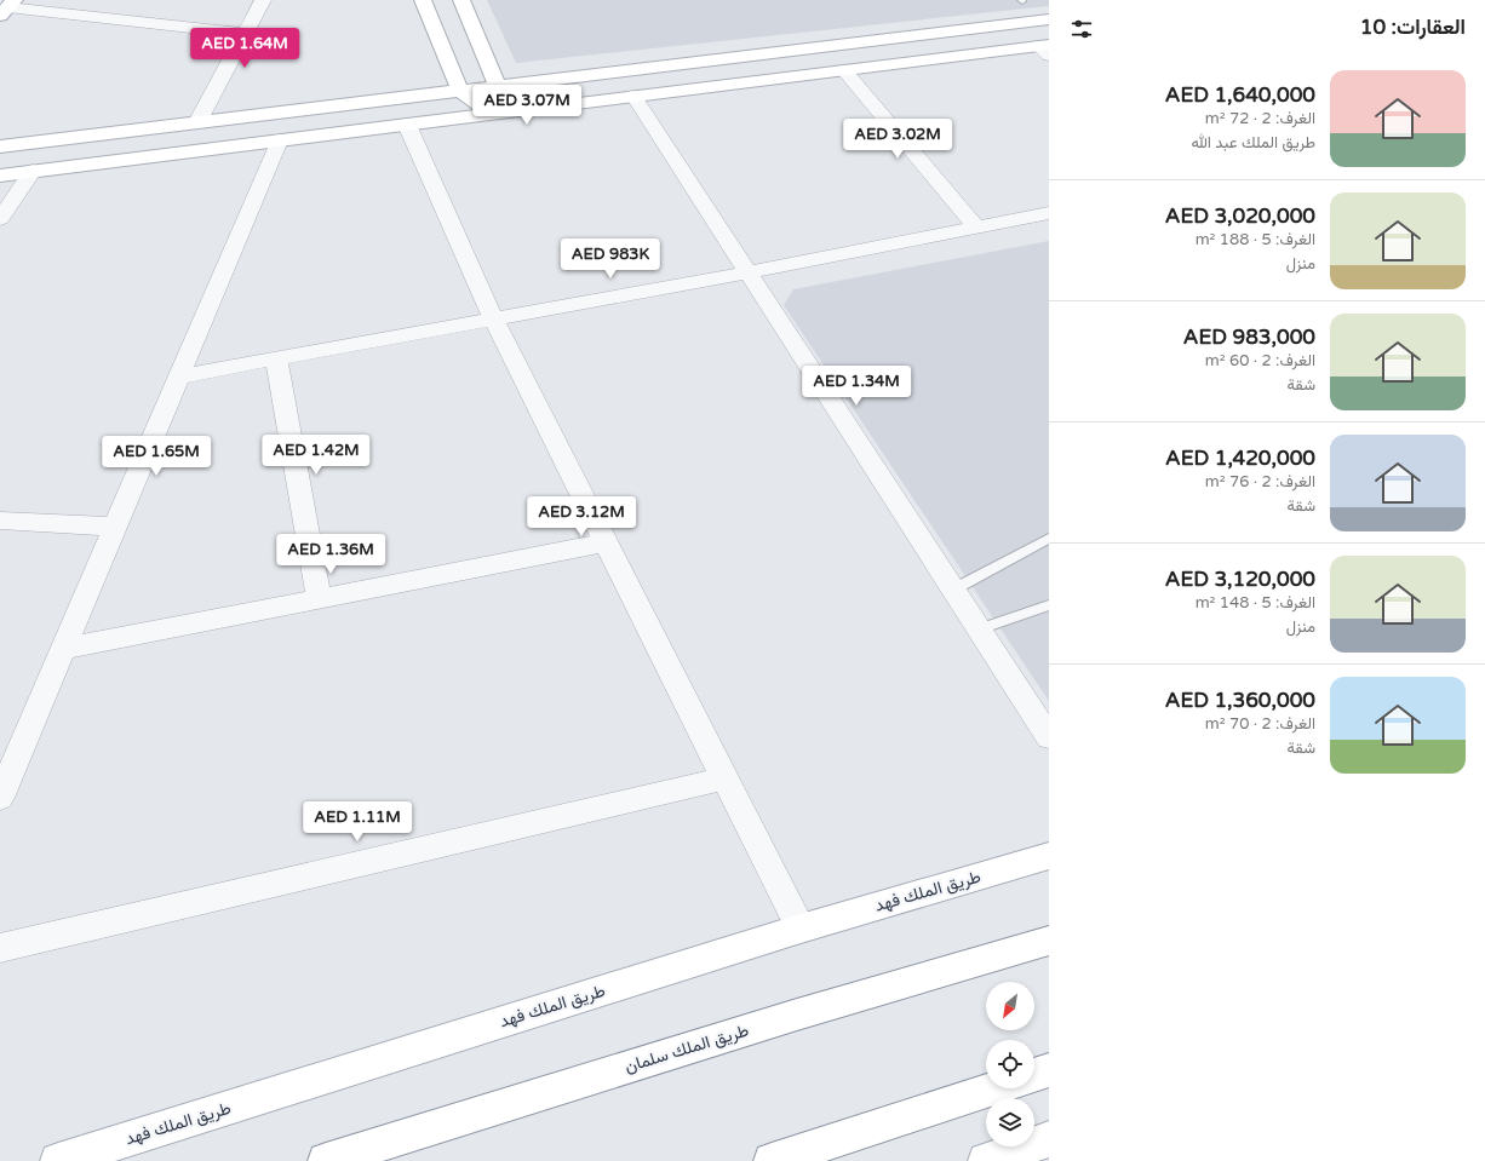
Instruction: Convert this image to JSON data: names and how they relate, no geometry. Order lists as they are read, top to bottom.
{
  "streets": {
    "main road": ["طريق الملك فهد", "طريق الملك سلمان"]
  },
  "north": "bottom left",
  "page": {
    "heading": "العقارات: 10",
    "price": [
      "AED 1.64M",
      "AED 3.07M",
      "AED 3.02M",
      "AED 983K",
      "AED 1.34M",
      "AED 1.42M",
      "AED 1.65M",
      "AED 3.12M",
      "AED 1.36M",
      "AED 1.11M"
    ],
    "list": [
      {
        "name": "AED 1,640,000",
        "note": "الغرف: 2 · 72 m² · طريق الملك عبد الله"
      },
      {
        "name": "AED 3,020,000",
        "note": "الغرف: 5 · 188 m² · منزل"
      },
      {
        "name": "AED 983,000",
        "note": "الغرف: 2 · 60 m² · شقة"
      },
      {
        "name": "AED 1,420,000",
        "note": "الغرف: 2 · 76 m² · شقة"
      },
      {
        "name": "AED 3,120,000",
        "note": "الغرف: 5 · 148 m² · منزل"
      },
      {
        "name": "AED 1,360,000",
        "note": "الغرف: 2 · 70 m² · شقة"
      }
    ]
  }
}
